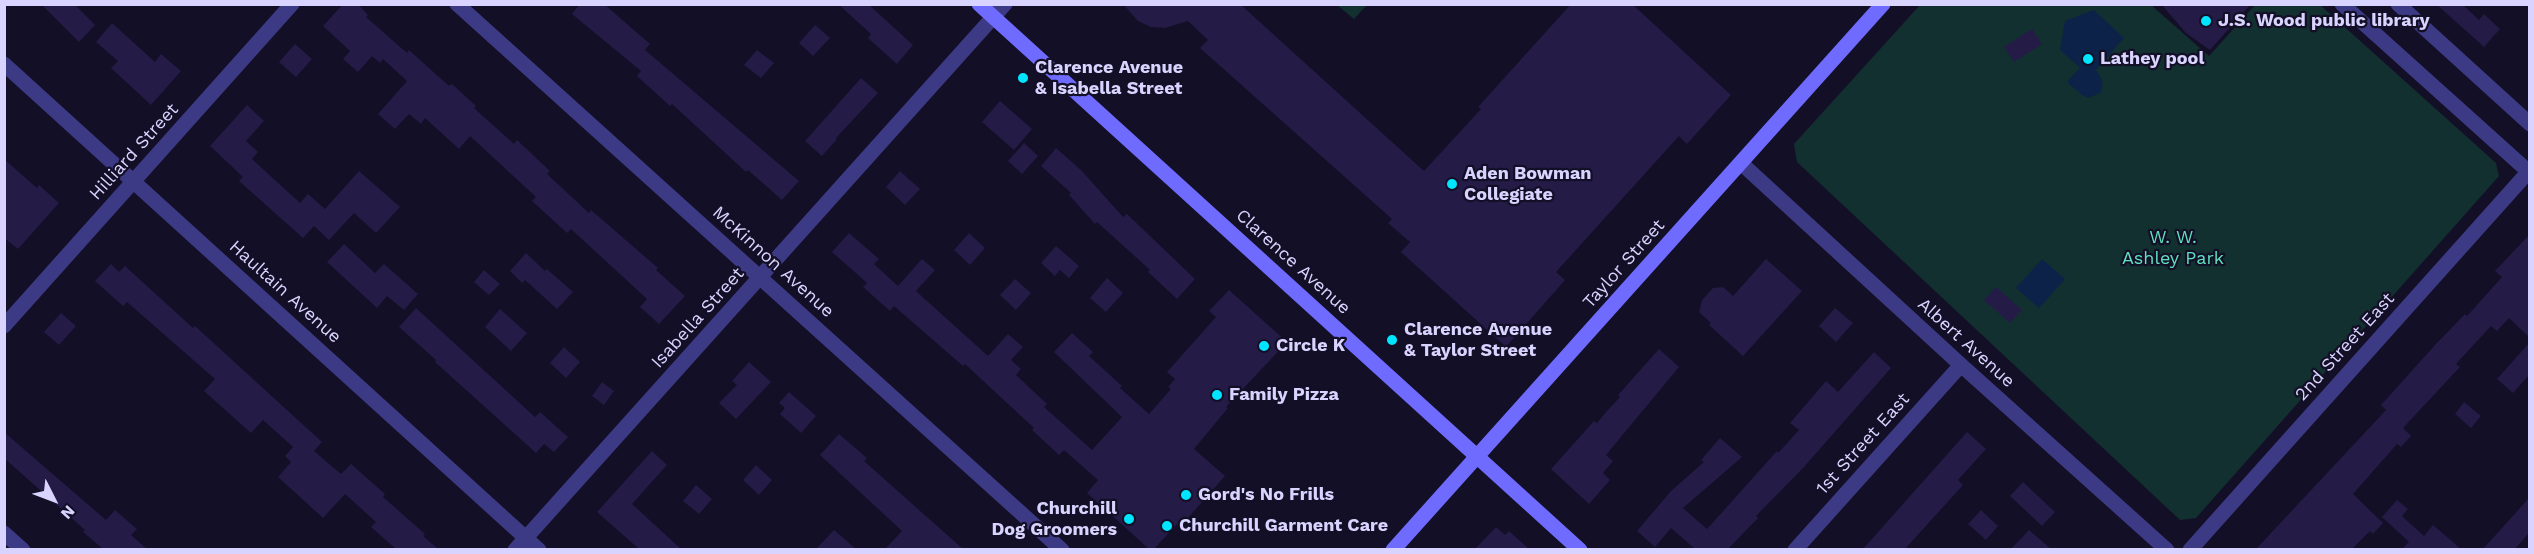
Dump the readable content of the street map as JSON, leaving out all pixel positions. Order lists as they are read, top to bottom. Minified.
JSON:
{"streets":{"main road":["Clarence Avenue","Taylor Street"],"street":["Hilliard Street","McKinnon Avenue","Haultain Avenue","Isabella Street","Albert Avenue","2nd Street East","1st Street East"]},"crossings":[["Hilliard Street","Haultain Avenue"],["McKinnon Avenue","Isabella Street"],["Clarence Avenue","Taylor Street"],["Clarence Avenue","Isabella Street"],["Taylor Street","Albert Avenue"],["Haultain Avenue","Isabella Street"],["Albert Avenue","1st Street East"]],"parks":["W. W. Ashley Park"],"places":["J.S. Wood public library","Lathey pool","Clarence Avenue & Isabella Street","Aden Bowman Collegiate","Clarence Avenue & Taylor Street","Circle K","Family Pizza","Gord's No Frills","Churchill Dog Groomers","Churchill Garment Care"],"north":"bottom right"}
